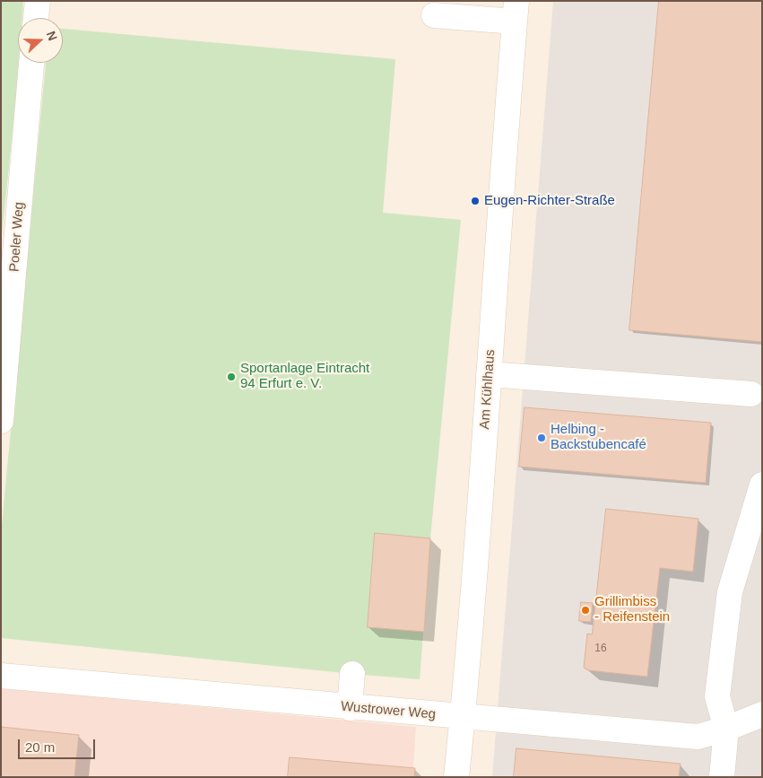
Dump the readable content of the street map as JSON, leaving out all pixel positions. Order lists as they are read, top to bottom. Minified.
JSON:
{"streets":{"street":["Poeler Weg","Am Kühlhaus","Wustrower Weg"]},"crossings":[["Am Kühlhaus","Wustrower Weg"]],"places":["Eugen-Richter-Straße","Sportanlage Eintracht 94 Erfurt e. V.","Helbing - Backstubencafé","Grillimbiss - Reifenstein"],"house_numbers":["16"],"scale_bar":"20 m","north":"right"}
